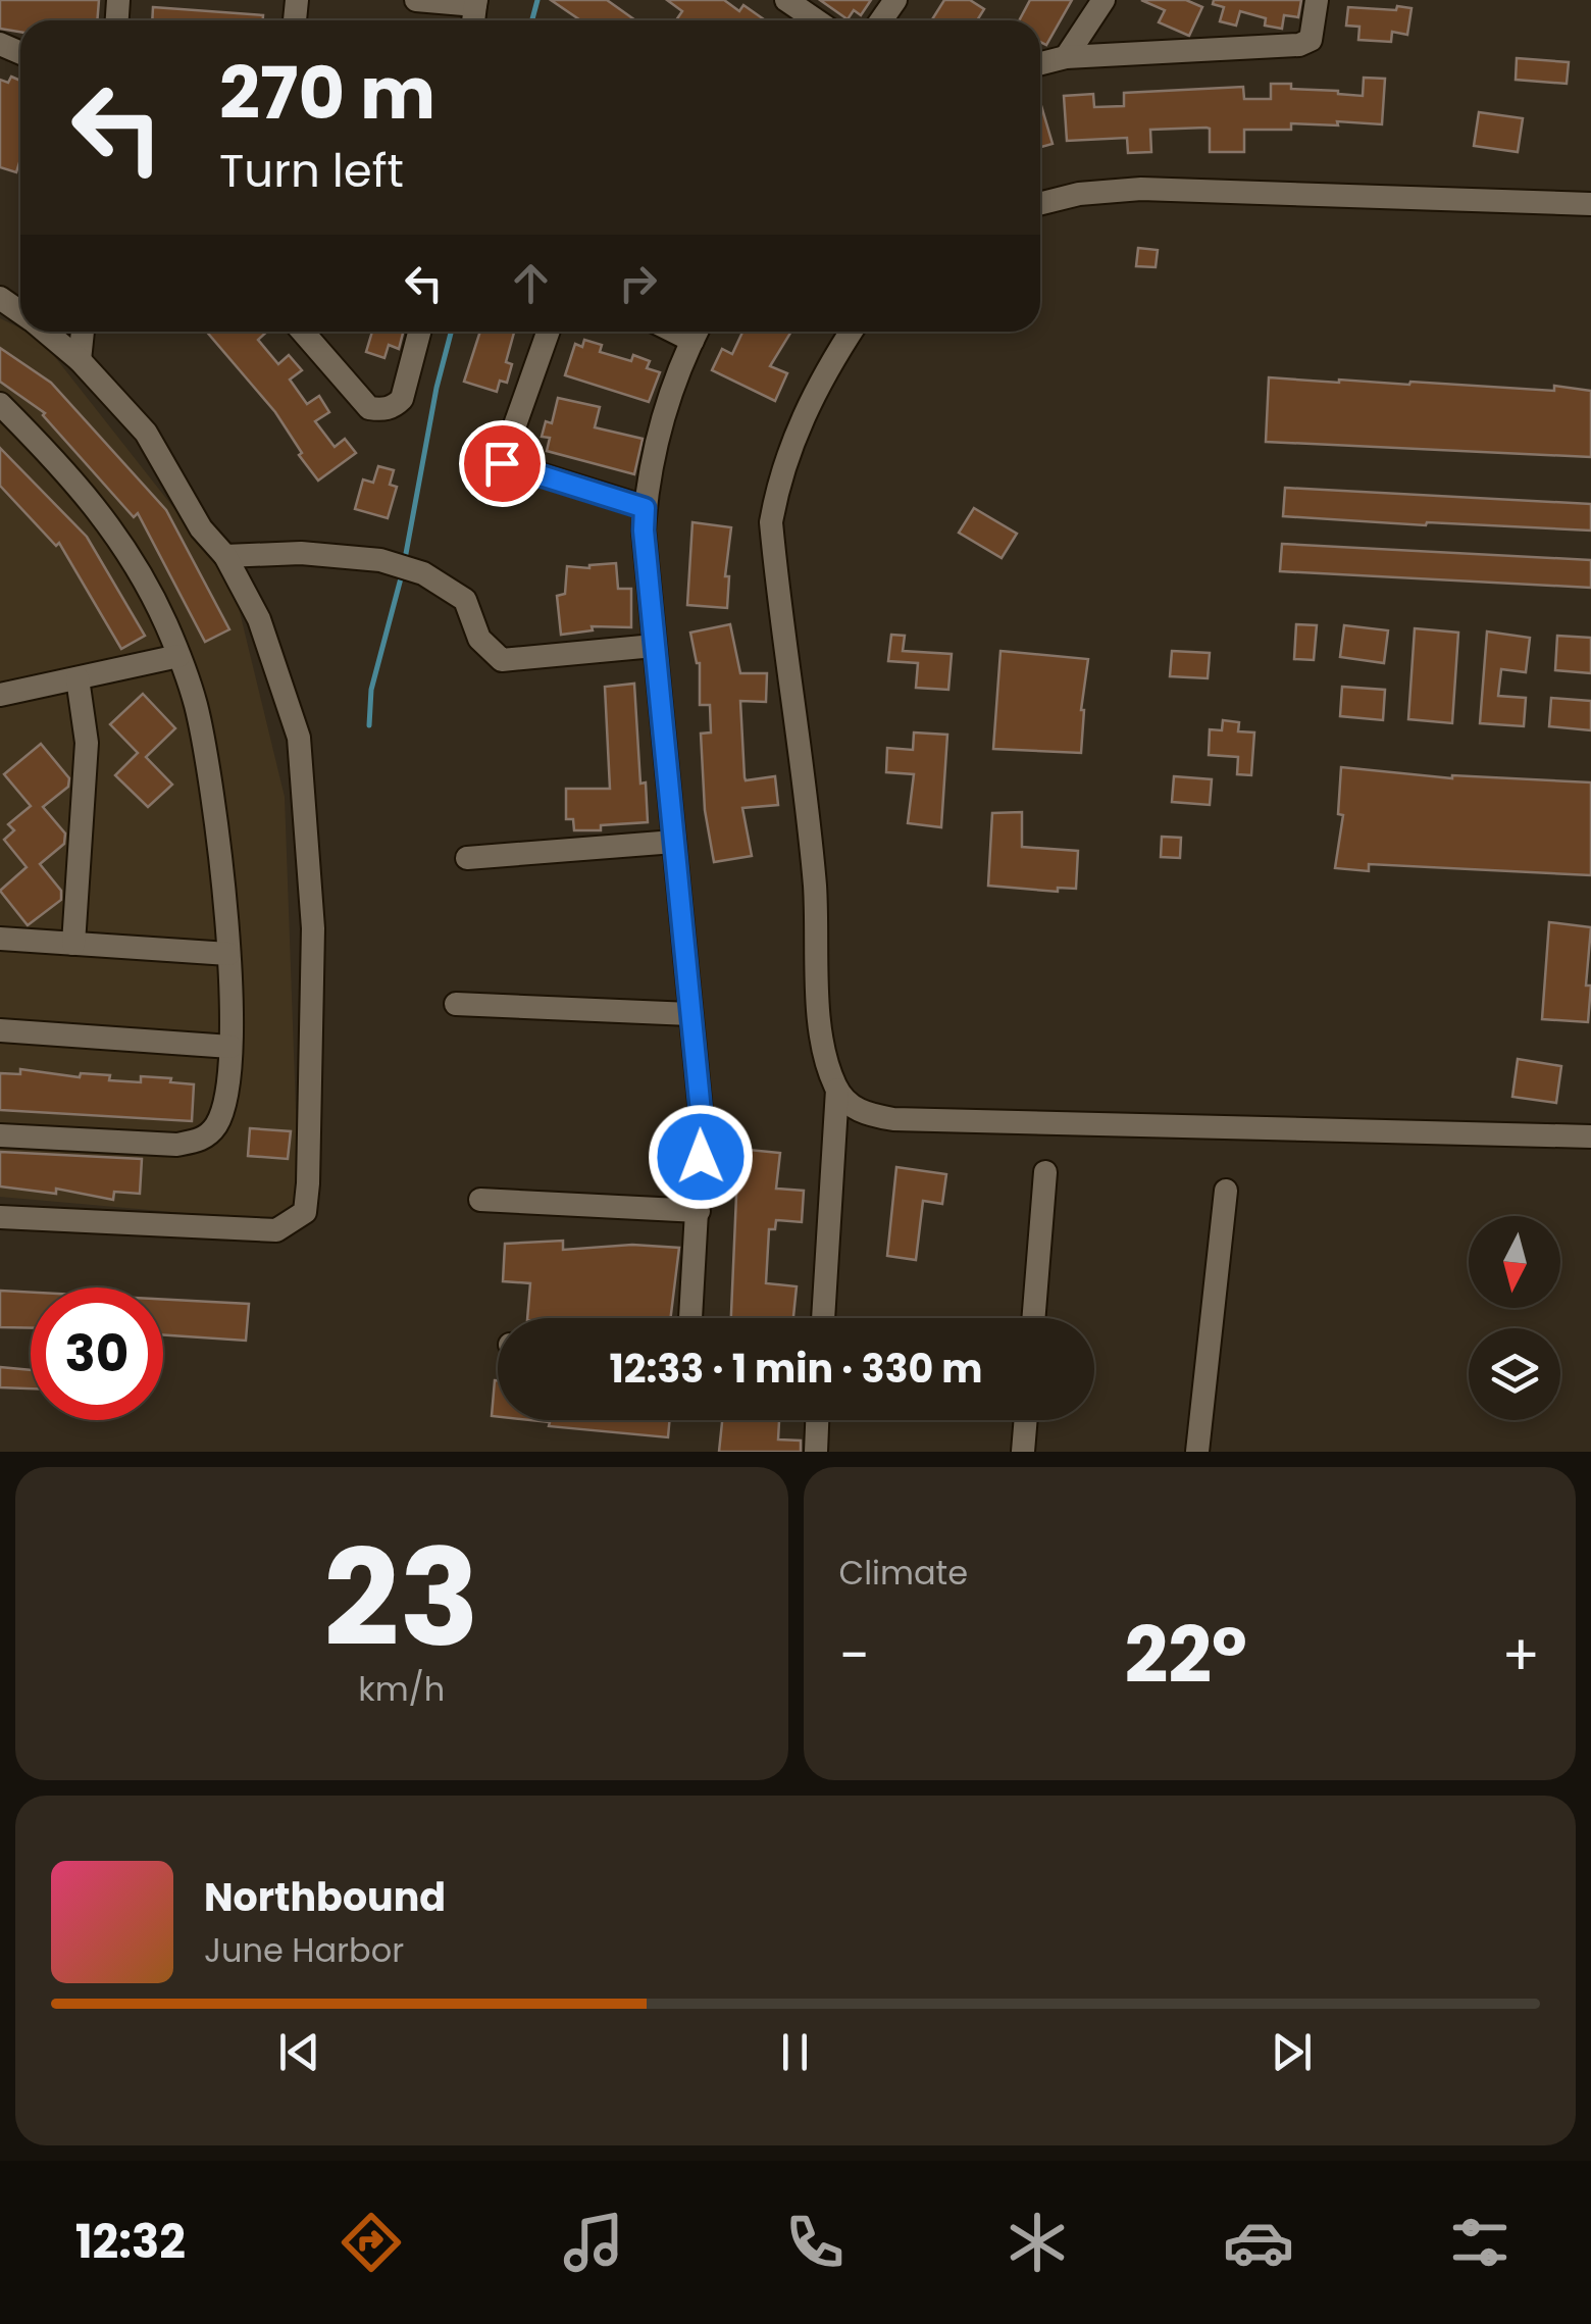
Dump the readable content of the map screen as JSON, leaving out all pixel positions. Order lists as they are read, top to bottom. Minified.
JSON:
{"north":"bottom","page":{"turn":["270 m","Turn left"],"limit":"30","trip":"12:33 · 1 min · 330 m","tile":[["23","km/h"],"Climate"],"heat":["−","22°","+"],"song":["Northbound","June Harbor"],"tabs":"12:32"}}
